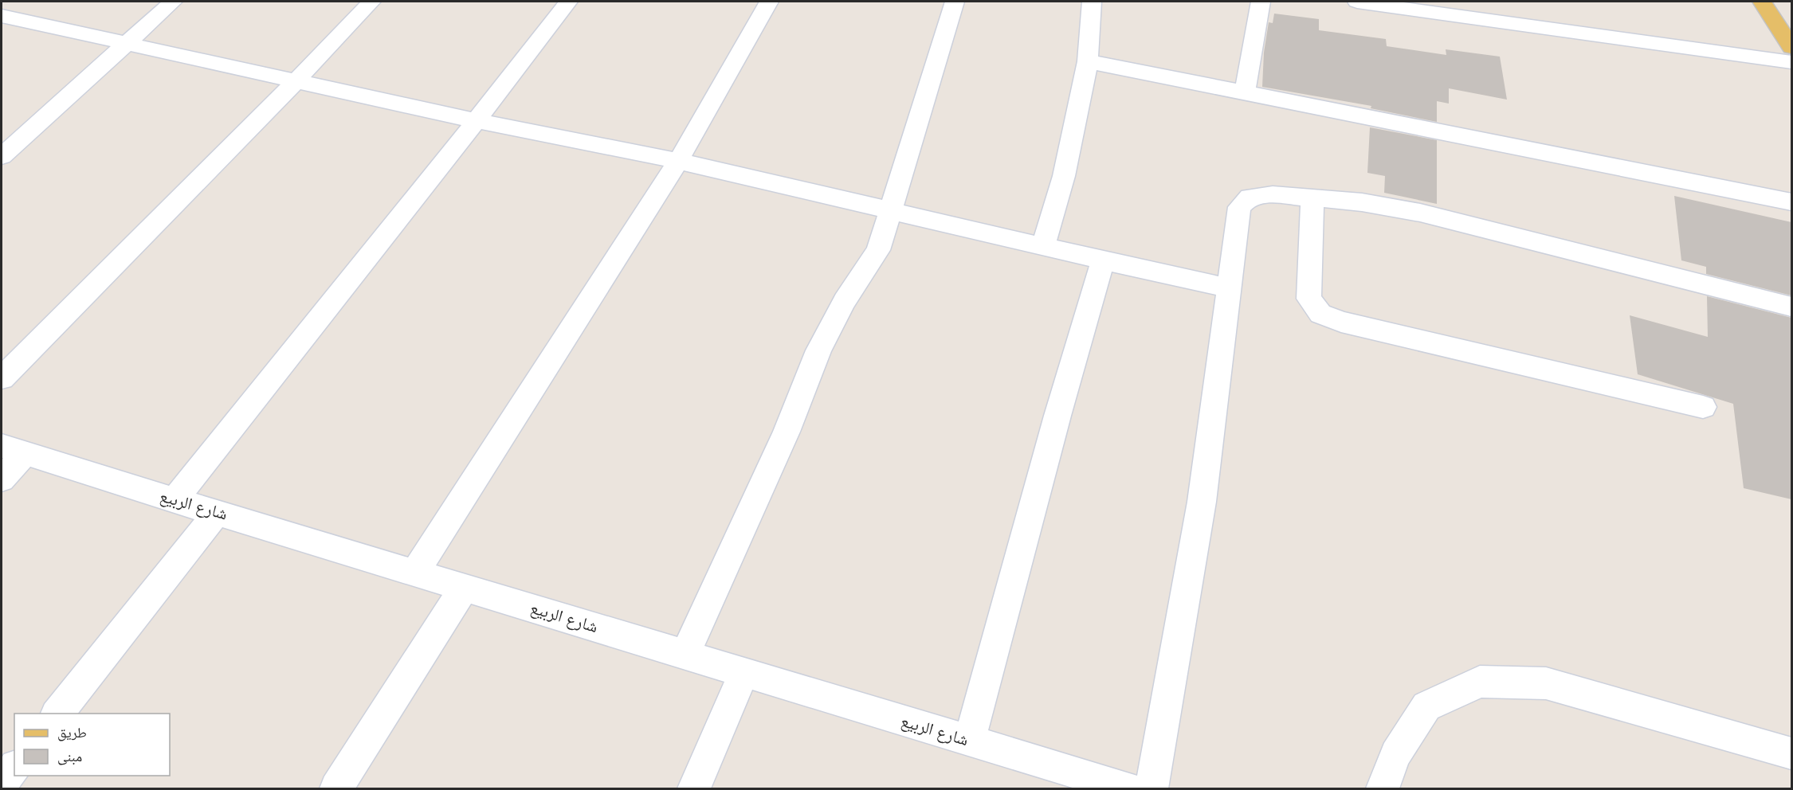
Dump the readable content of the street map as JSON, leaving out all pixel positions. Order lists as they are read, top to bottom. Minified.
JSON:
{"streets":{"street":["شارع الربيع"]},"legend":["طريق","مبنى"]}
